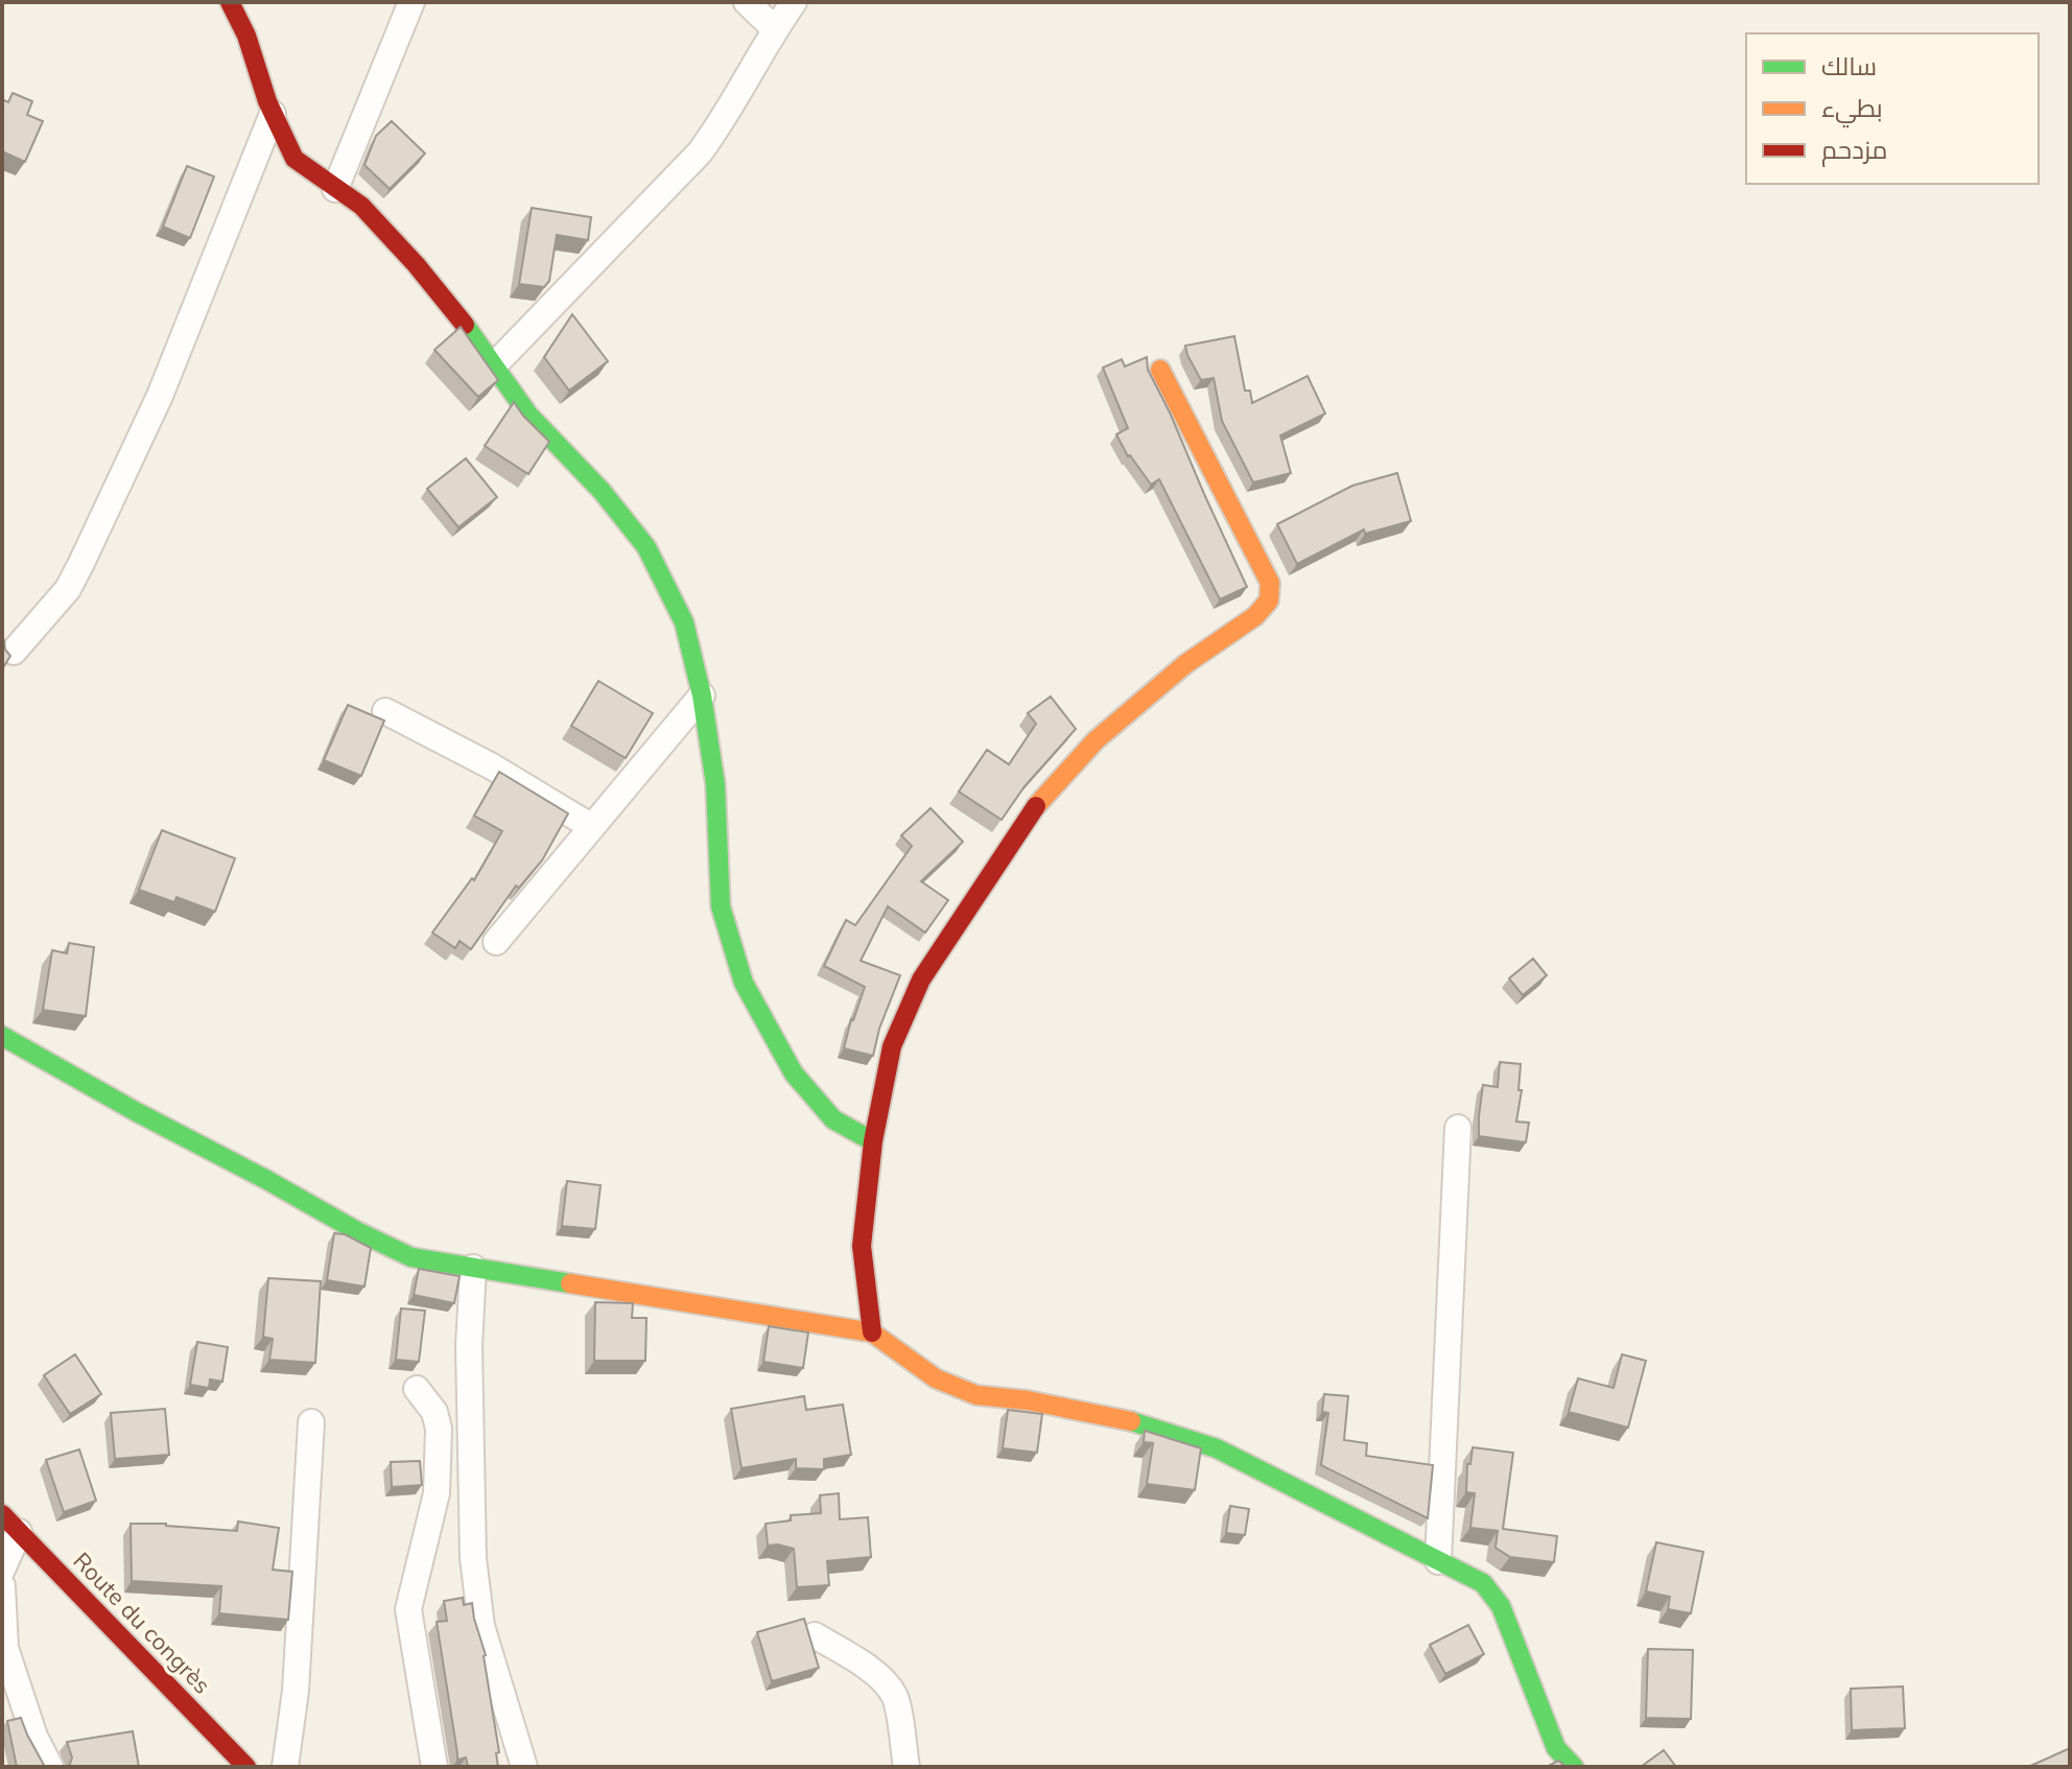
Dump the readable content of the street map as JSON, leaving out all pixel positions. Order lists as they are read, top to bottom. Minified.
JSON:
{"streets":{"street":["Route du congrès"]},"legend":["سالك","بطيء","مزدحم"]}
